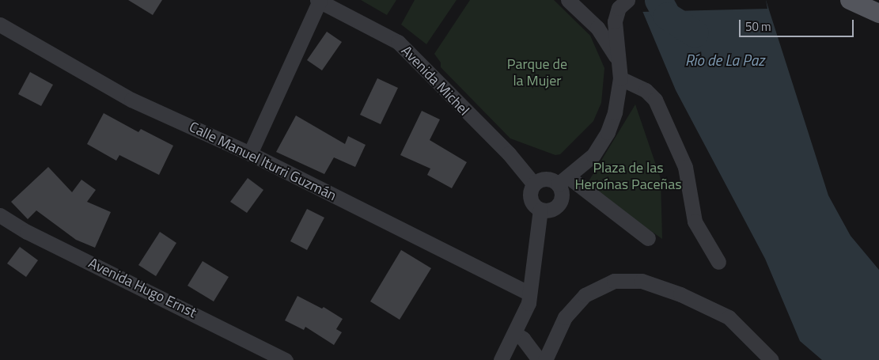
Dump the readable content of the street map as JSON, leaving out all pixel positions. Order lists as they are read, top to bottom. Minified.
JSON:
{"streets":{"street":["Avenida Michel","Calle Manuel Iturri Guzmán","Avenida Hugo Ernst"]},"water":["Río de La Paz"],"parks":["Parque de la Mujer","Plaza de las Heroínas Paceñas"],"scale_bar":"50 m"}
